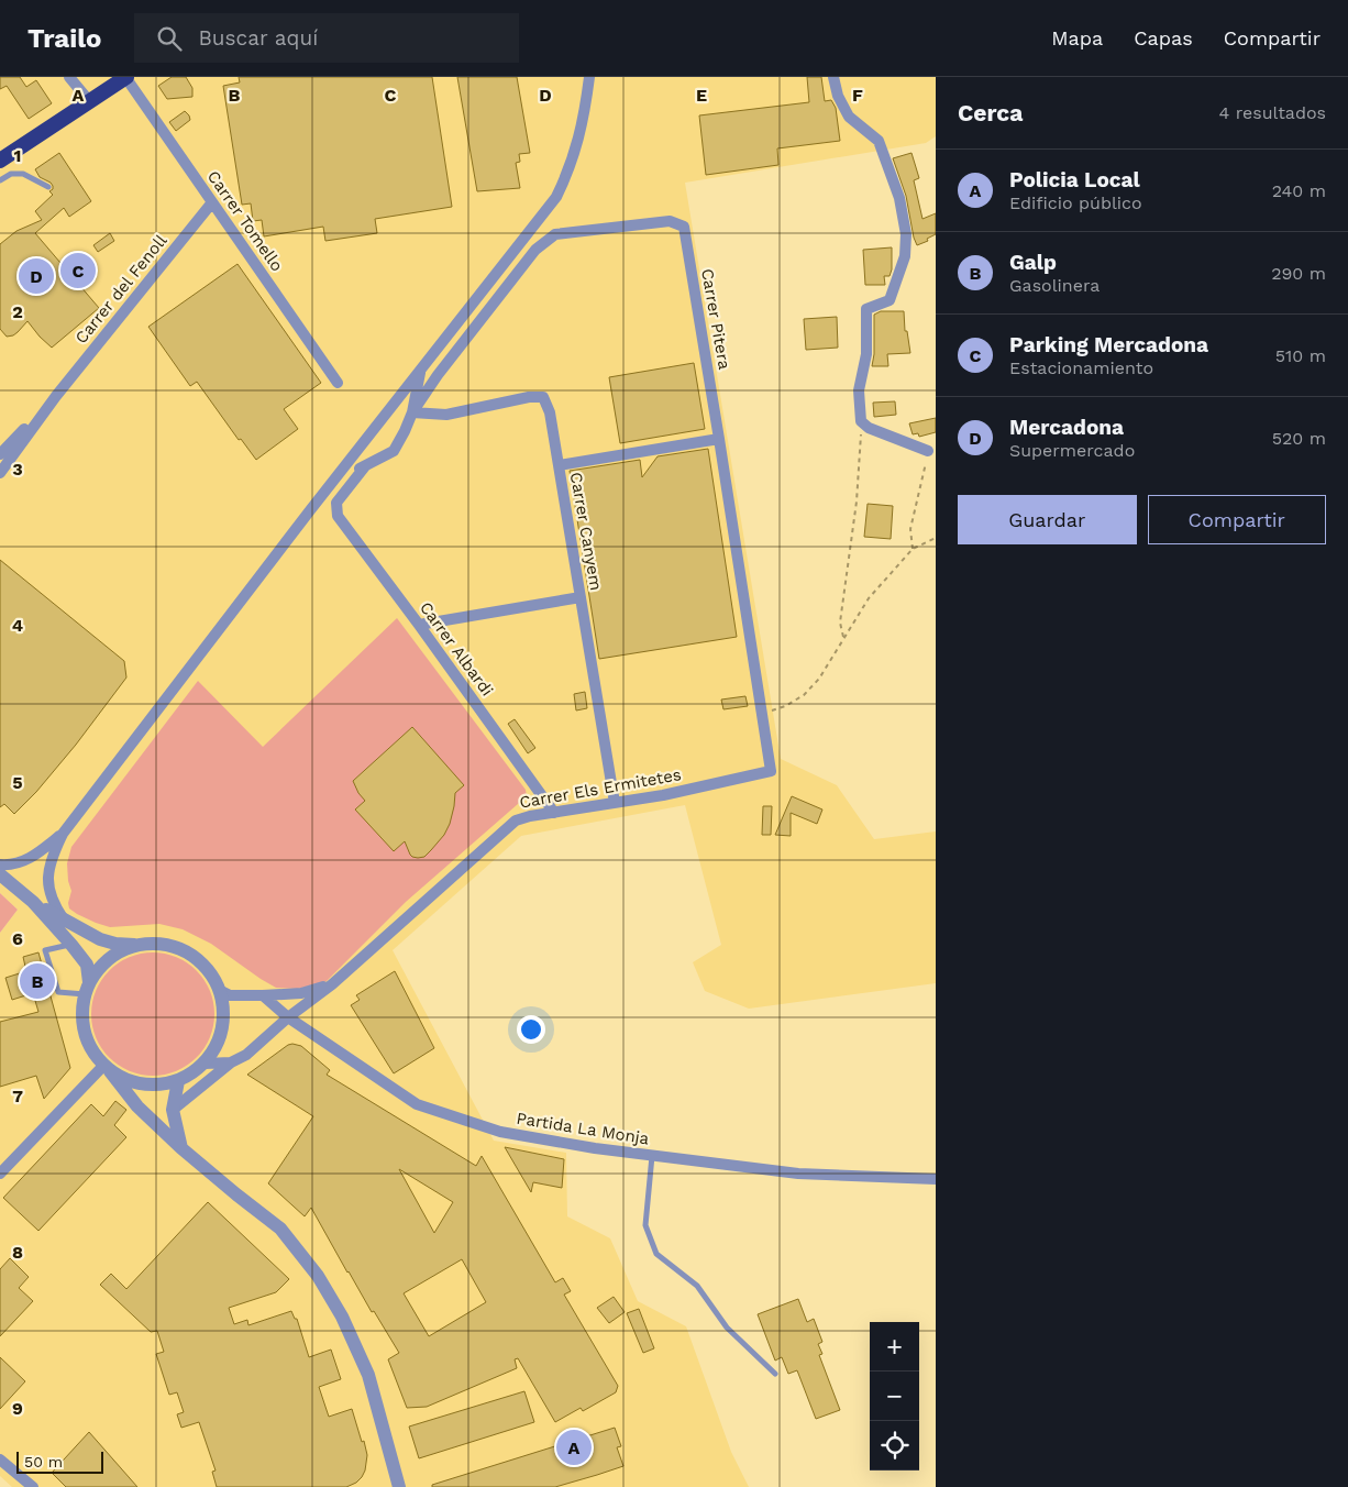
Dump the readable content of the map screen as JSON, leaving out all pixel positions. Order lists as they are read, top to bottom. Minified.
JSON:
{"streets":{"street":["Carrer Tomello","Carrer del Fenoll","Carrer Pitera","Carrer Canyem","Carrer Albardi","Carrer Els Ermitetes","Partida La Monja"]},"crossings":[["Carrer Tomello","Carrer del Fenoll"],["Carrer Pitera","Carrer Canyem"],["Carrer Pitera","Carrer Els Ermitetes"],["Carrer Canyem","Carrer Els Ermitetes"],["Carrer Albardi","Carrer Els Ermitetes"],["Carrer Els Ermitetes","Partida La Monja"]],"scale_bar":"50 m","page":{"header":"Trailo","search":"Buscar aquí","nav":["Mapa","Capas","Compartir"],"heading":["Cerca","4 resultados"],"list":[{"mark":"A","name":"Policia Local","note":"Edificio público","value":"240 m"},{"mark":"B","name":"Galp","note":"Gasolinera","value":"290 m"},{"mark":"C","name":"Parking Mercadona","note":"Estacionamiento","value":"510 m"},{"mark":"D","name":"Mercadona","note":"Supermercado","value":"520 m"}],"pins":["C","D","B","A"],"buttons":["Guardar","Compartir"],"map_buttons":["+","−"],"scale":"50 m"},"grid":{"columns":["A","B","C","D","E","F"],"rows":["1","2","3","4","5","6","7","8","9"]}}
